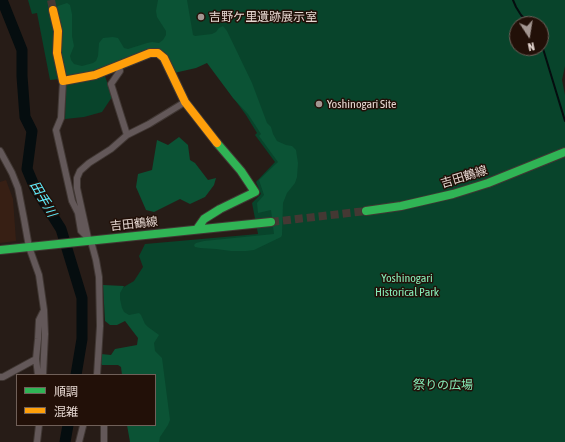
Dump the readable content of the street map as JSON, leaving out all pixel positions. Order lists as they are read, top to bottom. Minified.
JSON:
{"streets":{"main road":["吉田鶴線"]},"water":["田手川"],"parks":["Yoshinogari Historical Park","祭りの広場"],"places":["吉野ケ里遺跡展示室","Yoshinogari Site"],"legend":["順調","混雑"],"north":"bottom"}
